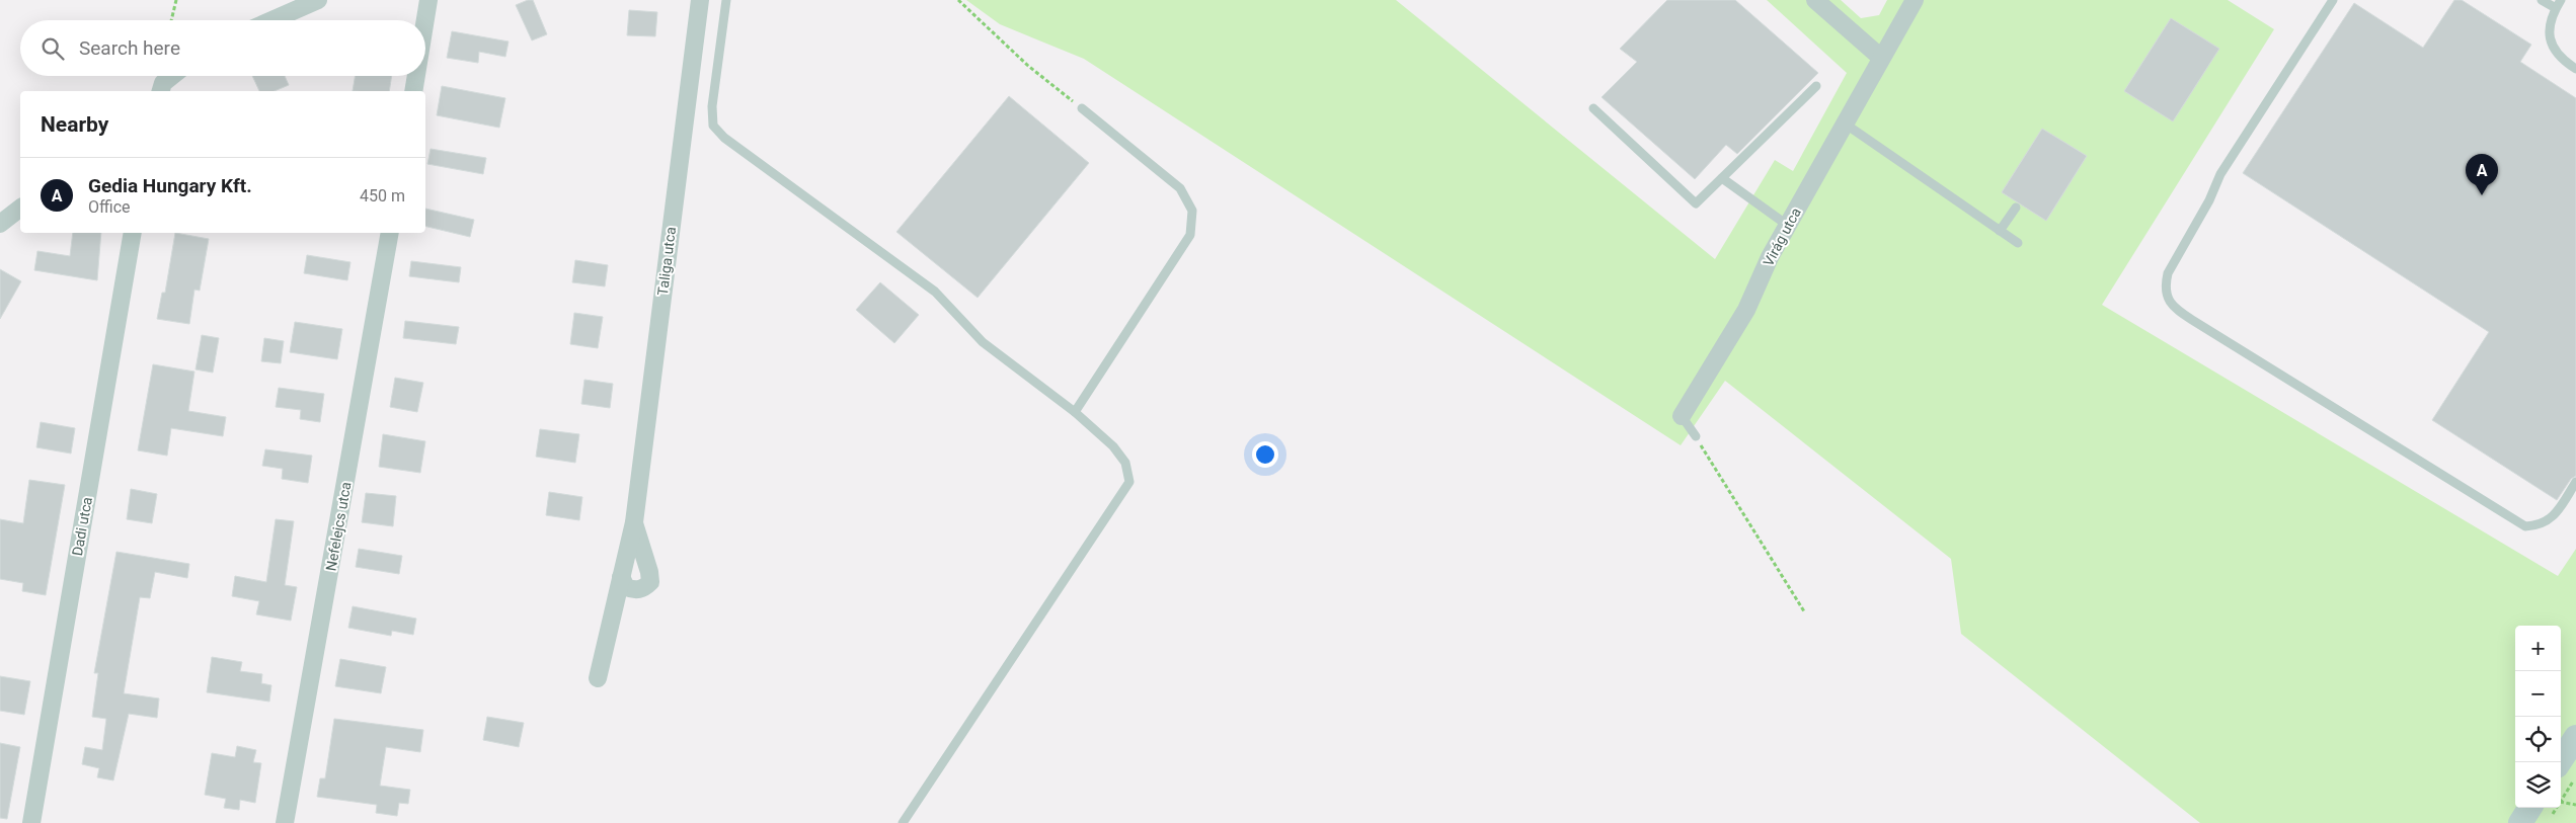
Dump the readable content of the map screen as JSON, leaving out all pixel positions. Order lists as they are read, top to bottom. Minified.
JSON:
{"streets":{"street":["Virág utca","Taliga utca","Dadi utca","Nefelejcs utca"]},"page":{"search":"Search here","heading":"Nearby","pins":"A","list":[{"mark":"A","name":"Gedia Hungary Kft.","note":"Office","value":"450 m"}],"map_buttons":["+","−"]}}
